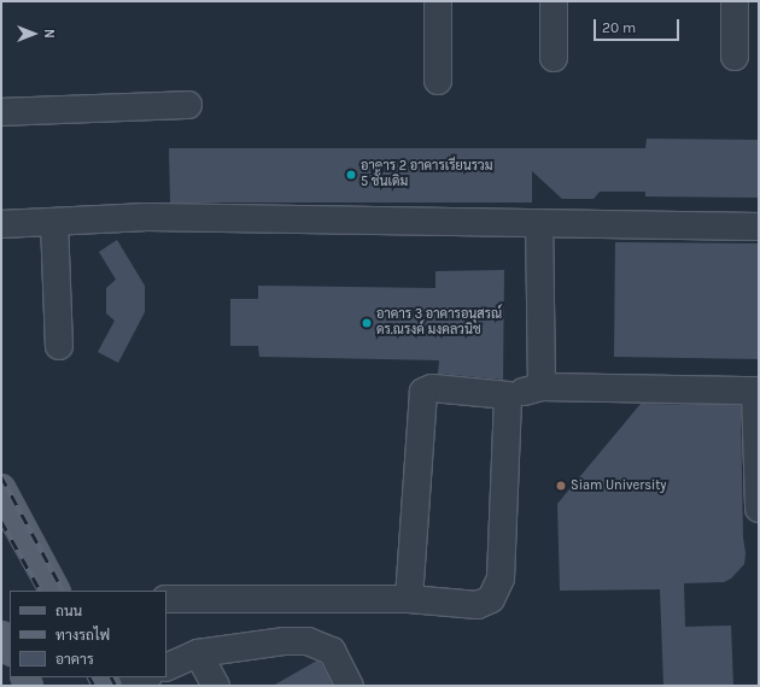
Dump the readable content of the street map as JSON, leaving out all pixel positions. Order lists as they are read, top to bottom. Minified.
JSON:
{"places":["อาคาร 2 อาคารเรียนรวม 5 ชั้นเดิม","อาคาร 3 อาคารอนุสรณ์ ดร.ณรงค์ มงคลวนิช","Siam University"],"legend":["ถนน","ทางรถไฟ","อาคาร"],"scale_bar":"20 m","north":"right"}
